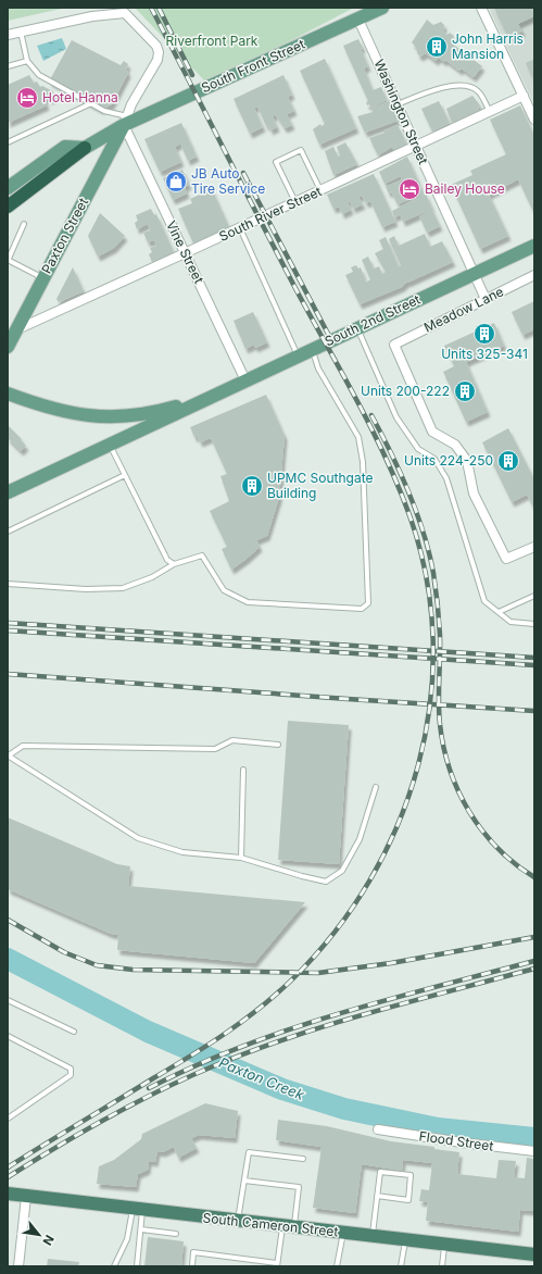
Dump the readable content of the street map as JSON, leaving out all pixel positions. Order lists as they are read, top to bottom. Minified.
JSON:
{"streets":{"highway":["South Cameron Street"],"main road":["South Front Street","Paxton Street","South 2nd Street"],"street":["Washington Street","South River Street","Vine Street","Meadow Lane","Flood Street"]},"crossings":[["South Front Street","Washington Street"],["South Front Street","Paxton Street"],["South Front Street","Vine Street"],["Washington Street","South River Street"],["Washington Street","Meadow Lane"],["Washington Street","South 2nd Street"],["South River Street","Paxton Street"],["South River Street","Vine Street"],["Paxton Street","Vine Street"],["Vine Street","South 2nd Street"]],"water":["Paxton Creek"],"parks":["Riverfront Park"],"places":{"building":["John Harris Mansion","Units 325-341","Units 200-222","Units 224-250","UPMC Southgate Building"],"hotel":["Hotel Hanna","Bailey House"],"shop":["JB Auto Tire Service"]},"north":"bottom right"}
